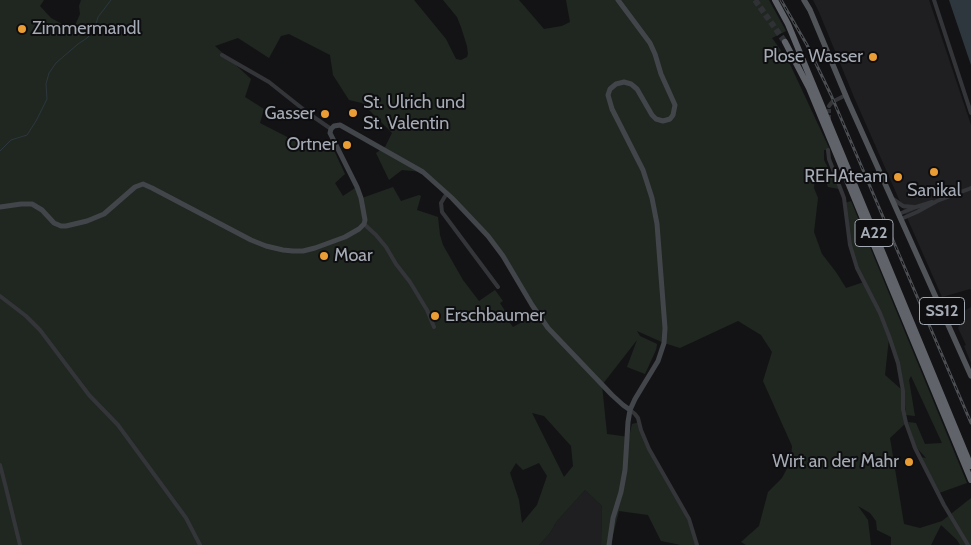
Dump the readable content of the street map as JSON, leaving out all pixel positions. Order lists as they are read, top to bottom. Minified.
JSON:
{"streets":{"highway":["A22"],"main road":["SS12"]},"places":["Zimmermandl","Plose Wasser","St. Ulrich und St. Valentin","Gasser","Ortner","Sanikal","REHAteam","Moar","Erschbaumer","Wirt an der Mahr"]}
